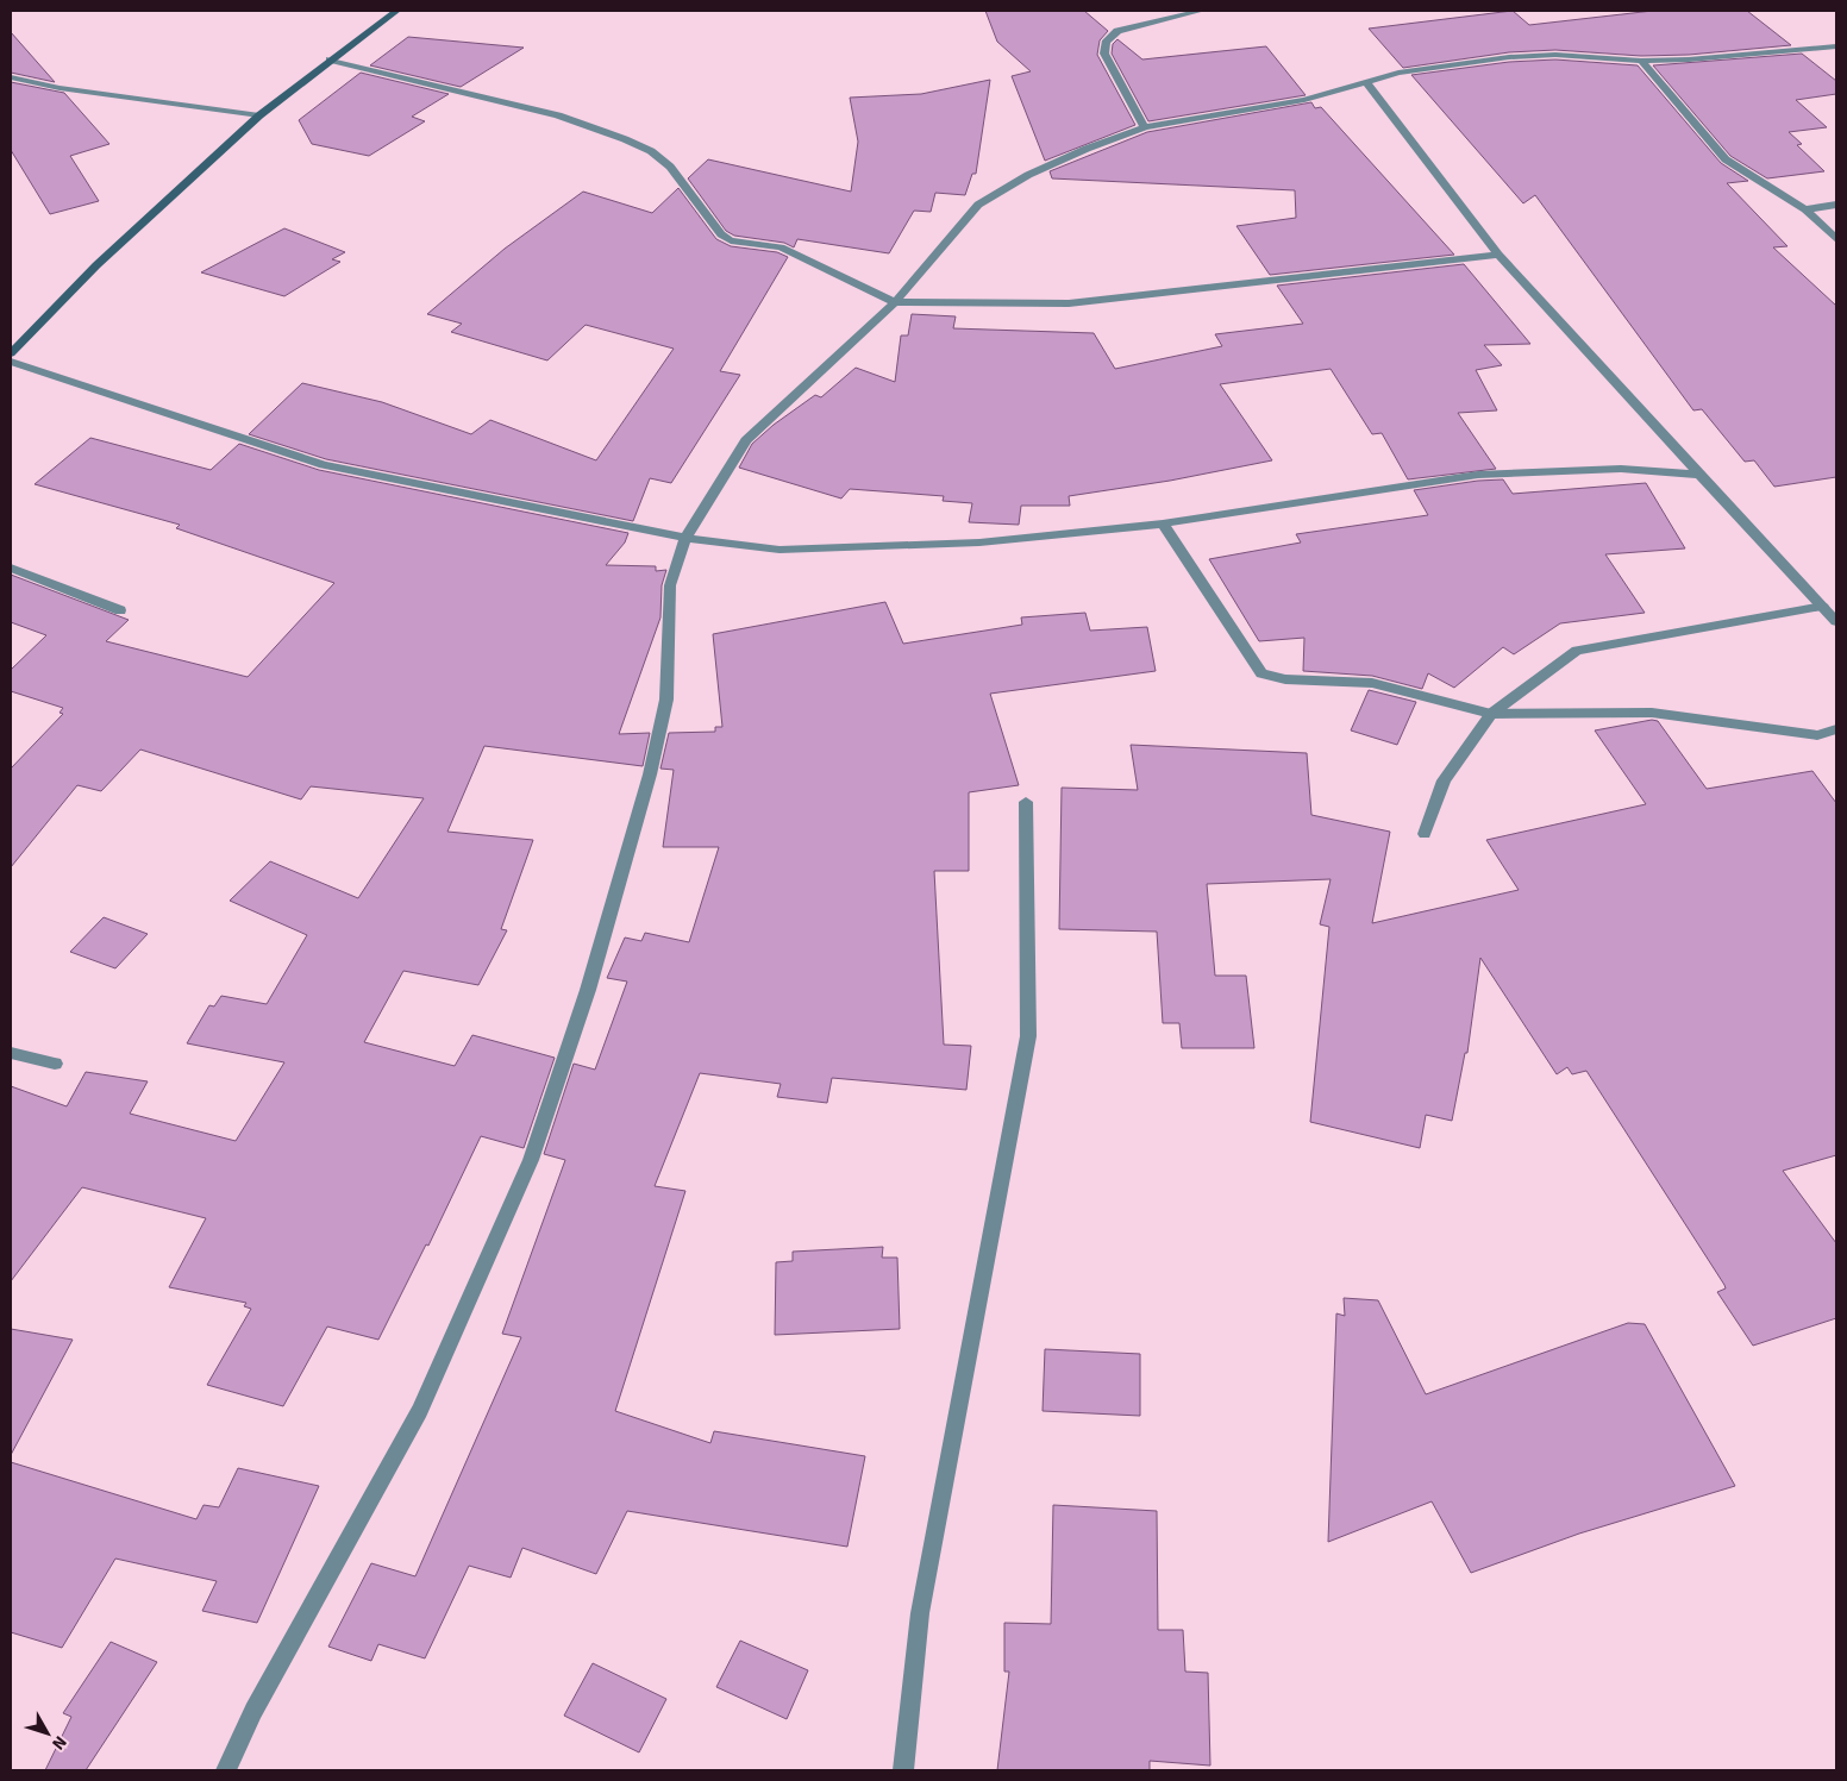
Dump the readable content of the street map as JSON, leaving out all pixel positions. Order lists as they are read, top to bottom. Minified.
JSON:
{"north":"bottom right"}
